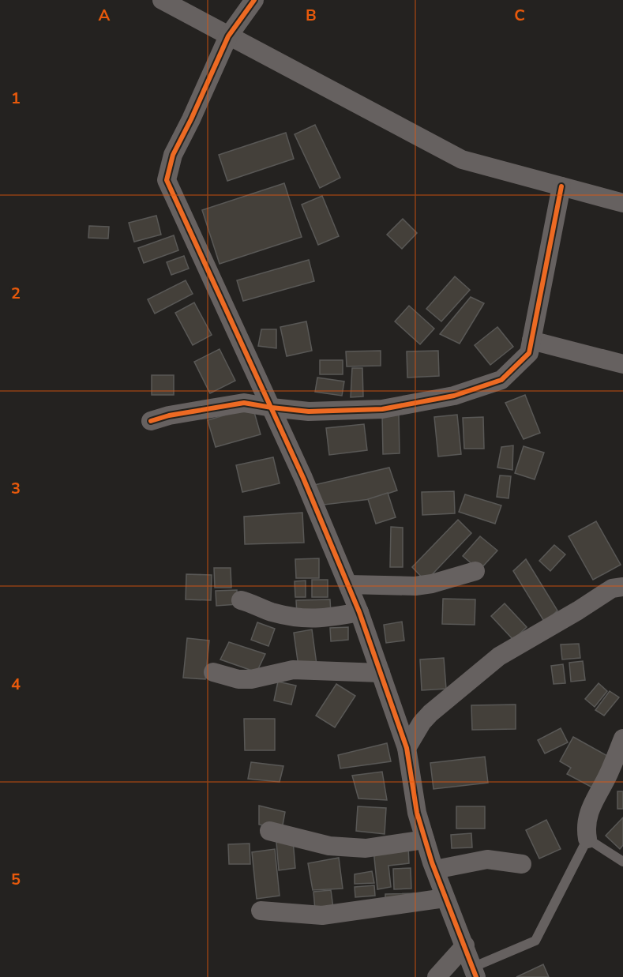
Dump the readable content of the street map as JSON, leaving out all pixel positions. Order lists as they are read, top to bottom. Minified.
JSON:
{"grid":{"columns":["A","B","C"],"rows":["1","2","3","4","5"]}}
